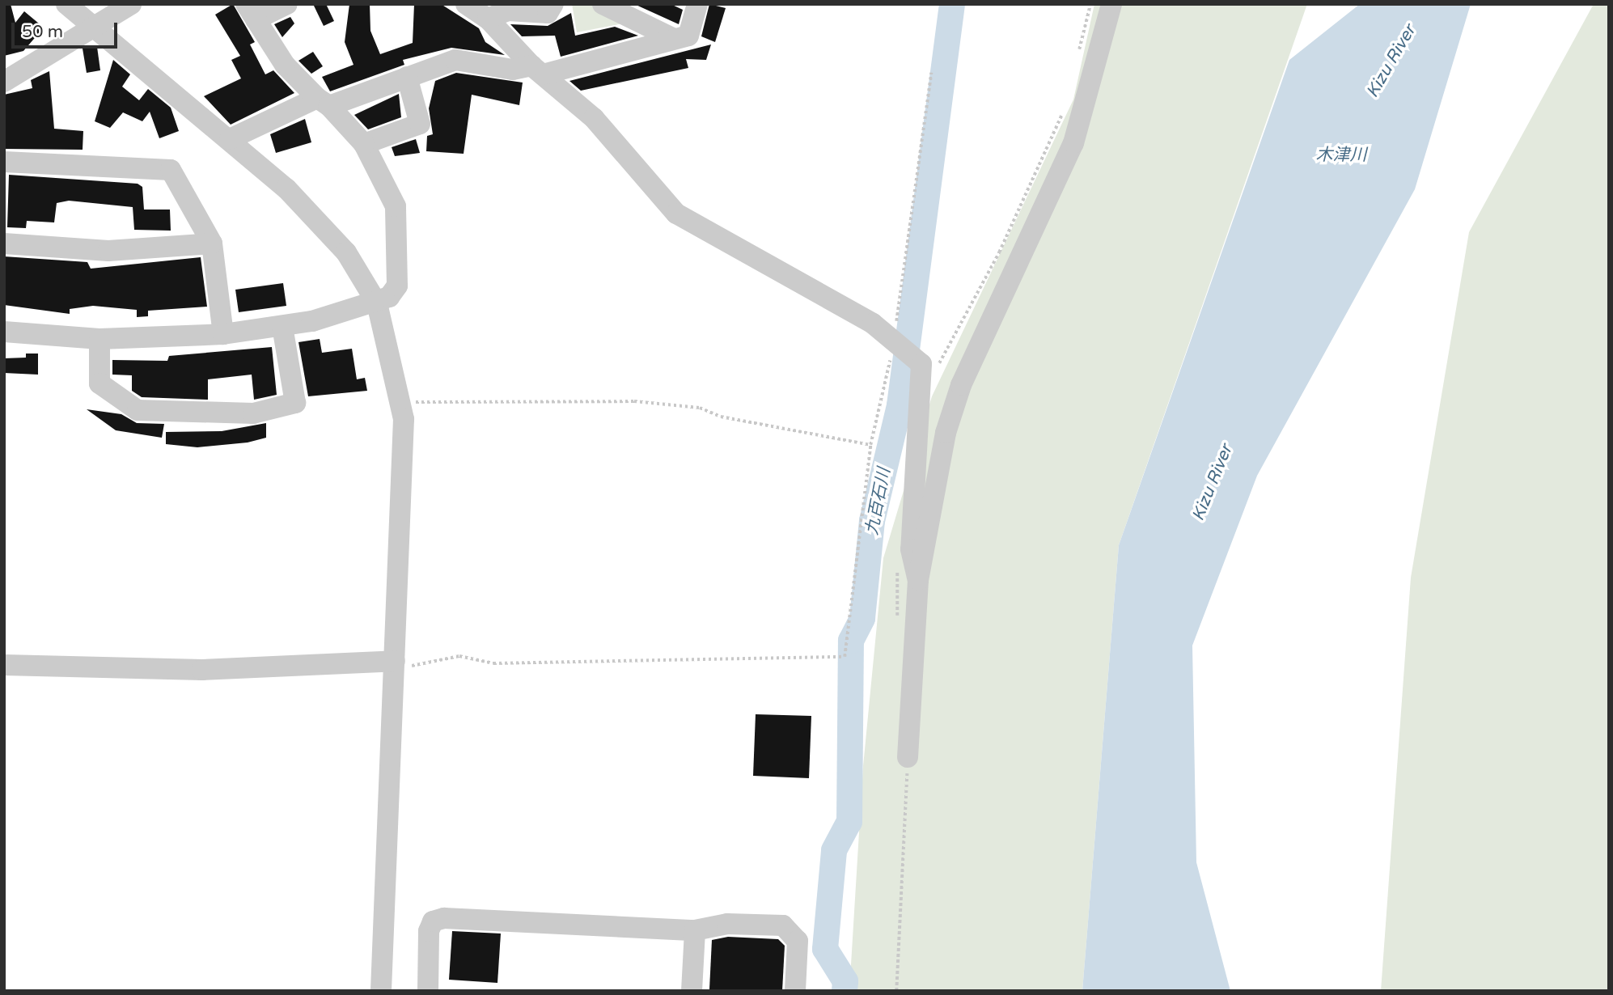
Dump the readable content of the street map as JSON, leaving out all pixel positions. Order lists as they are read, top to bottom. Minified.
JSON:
{"water":["Kizu River","木津川","九百石川"],"scale_bar":"50 m"}
